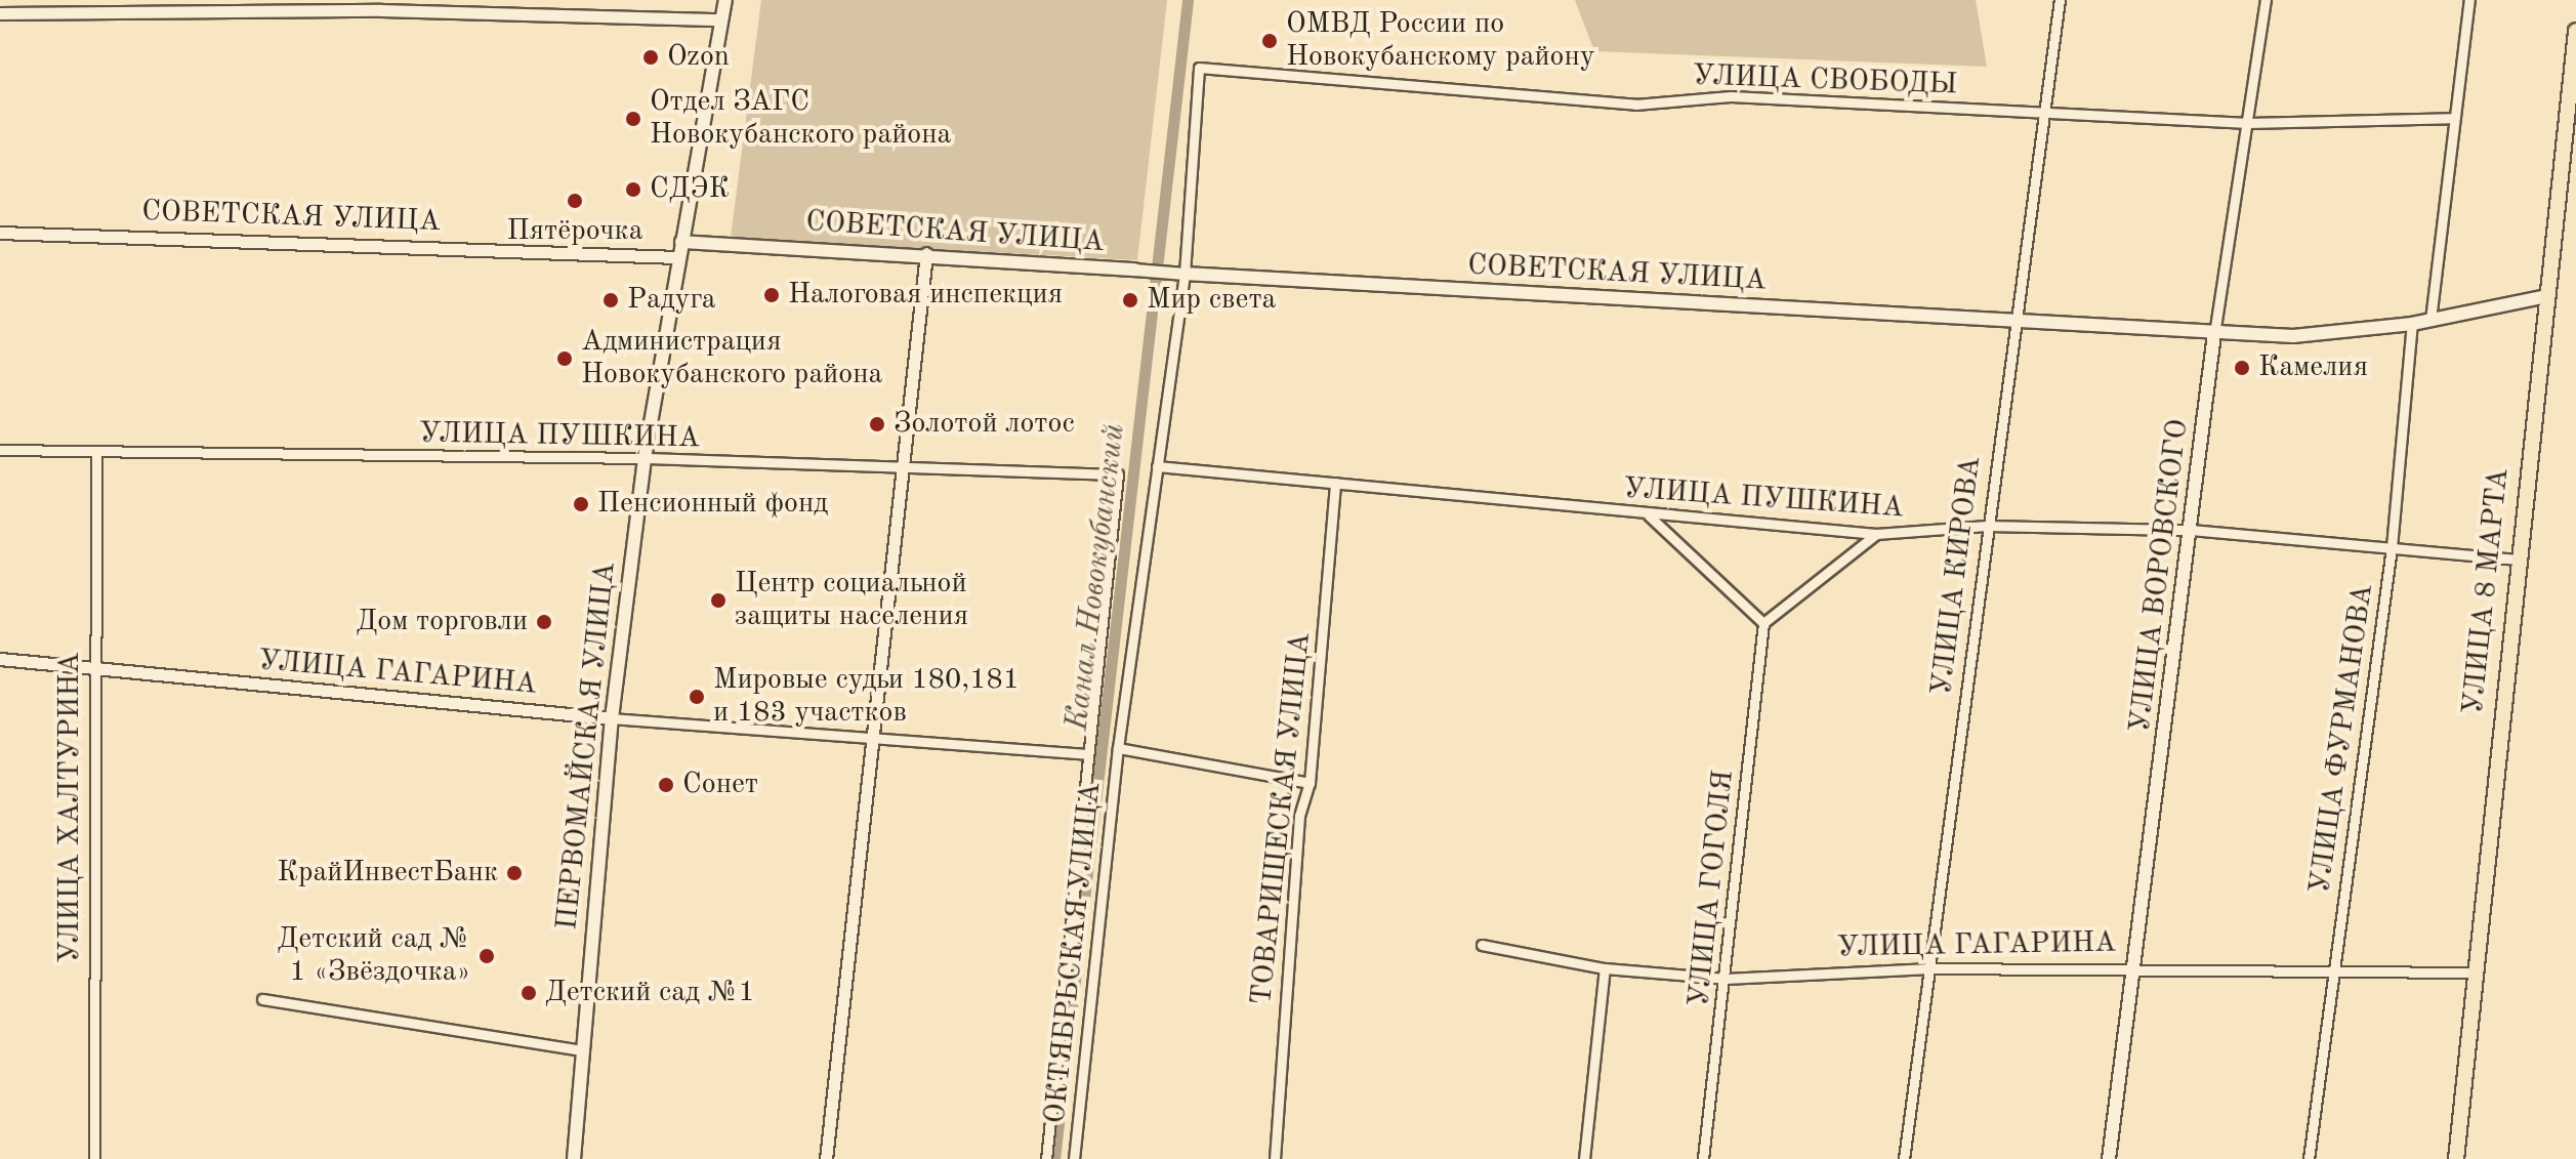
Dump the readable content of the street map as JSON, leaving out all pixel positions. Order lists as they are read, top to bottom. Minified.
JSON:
{"streets":{"main road":["СОВЕТСКАЯ УЛИЦА","УЛИЦА ВОРОВСКОГО","УЛИЦА 8 МАРТА","ПЕРВОМАЙСКАЯ УЛИЦА"],"street":["УЛИЦА СВОБОДЫ","УЛИЦА ПУШКИНА","УЛИЦА КИРОВА","УЛИЦА ГАГАРИНА","УЛИЦА ФУРМАНОВА","УЛИЦА ХАЛТУРИНА","ТОВАРИЩЕСКАЯ УЛИЦА","УЛИЦА ГОГОЛЯ","ОКТЯБРЬСКАЯ УЛИЦА"]},"crossings":[["УЛИЦА СВОБОДЫ","УЛИЦА КИРОВА"],["УЛИЦА СВОБОДЫ","УЛИЦА ВОРОВСКОГО"],["УЛИЦА СВОБОДЫ","ОКТЯБРЬСКАЯ УЛИЦА"],["СОВЕТСКАЯ УЛИЦА","УЛИЦА КИРОВА"],["СОВЕТСКАЯ УЛИЦА","УЛИЦА ВОРОВСКОГО"],["СОВЕТСКАЯ УЛИЦА","УЛИЦА 8 МАРТА"],["СОВЕТСКАЯ УЛИЦА","УЛИЦА ФУРМАНОВА"],["СОВЕТСКАЯ УЛИЦА","ПЕРВОМАЙСКАЯ УЛИЦА"],["СОВЕТСКАЯ УЛИЦА","ОКТЯБРЬСКАЯ УЛИЦА"],["УЛИЦА ПУШКИНА","УЛИЦА КИРОВА"],["УЛИЦА ПУШКИНА","УЛИЦА ВОРОВСКОГО"],["УЛИЦА ПУШКИНА","УЛИЦА 8 МАРТА"],["УЛИЦА ПУШКИНА","УЛИЦА ФУРМАНОВА"],["УЛИЦА ПУШКИНА","ПЕРВОМАЙСКАЯ УЛИЦА"],["УЛИЦА ПУШКИНА","УЛИЦА ХАЛТУРИНА"],["УЛИЦА ПУШКИНА","ТОВАРИЩЕСКАЯ УЛИЦА"],["УЛИЦА ПУШКИНА","ОКТЯБРЬСКАЯ УЛИЦА"],["УЛИЦА КИРОВА","УЛИЦА ГАГАРИНА"],["УЛИЦА ВОРОВСКОГО","УЛИЦА ГАГАРИНА"],["УЛИЦА 8 МАРТА","УЛИЦА ГАГАРИНА"],["УЛИЦА ГАГАРИНА","УЛИЦА ФУРМАНОВА"],["УЛИЦА ГАГАРИНА","ПЕРВОМАЙСКАЯ УЛИЦА"],["УЛИЦА ГАГАРИНА","УЛИЦА ХАЛТУРИНА"],["УЛИЦА ГАГАРИНА","УЛИЦА ГОГОЛЯ"],["УЛИЦА ГАГАРИНА","ОКТЯБРЬСКАЯ УЛИЦА"]],"water":["Канал Новокубанский"],"places":["ОМВД России по Новокубанскому району","Ozon","Отдел ЗАГС Новокубанского района","СДЭК","Пятёрочка","Налоговая инспекция","Радуга","Мир света","Администрация Новокубанского района","Камелия","Золотой лотос","Пенсионный фонд","Центр социальной защиты населения","Дом торговли","Мировые судьи 180,181 и 183 участков","Сонет","КрайИнвестБанк","Детский сад № 1 «Звёздочка»","Детский сад №1"]}
